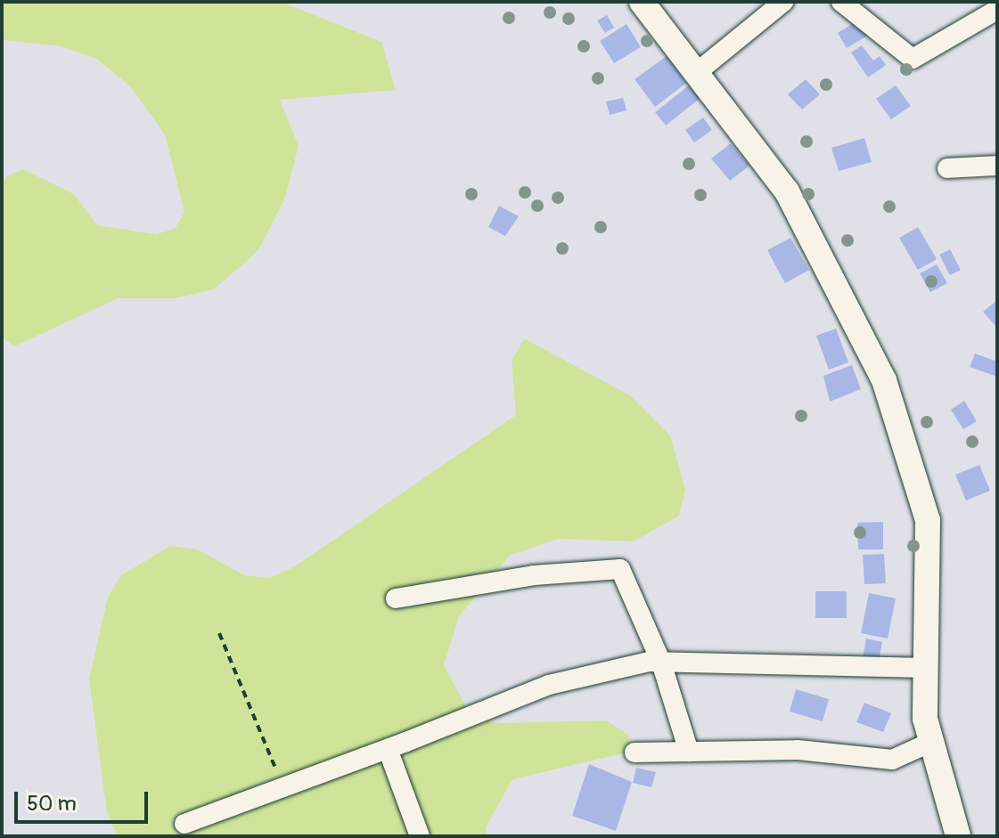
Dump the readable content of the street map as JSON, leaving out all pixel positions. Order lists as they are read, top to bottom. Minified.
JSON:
{"scale_bar":"50 m"}
